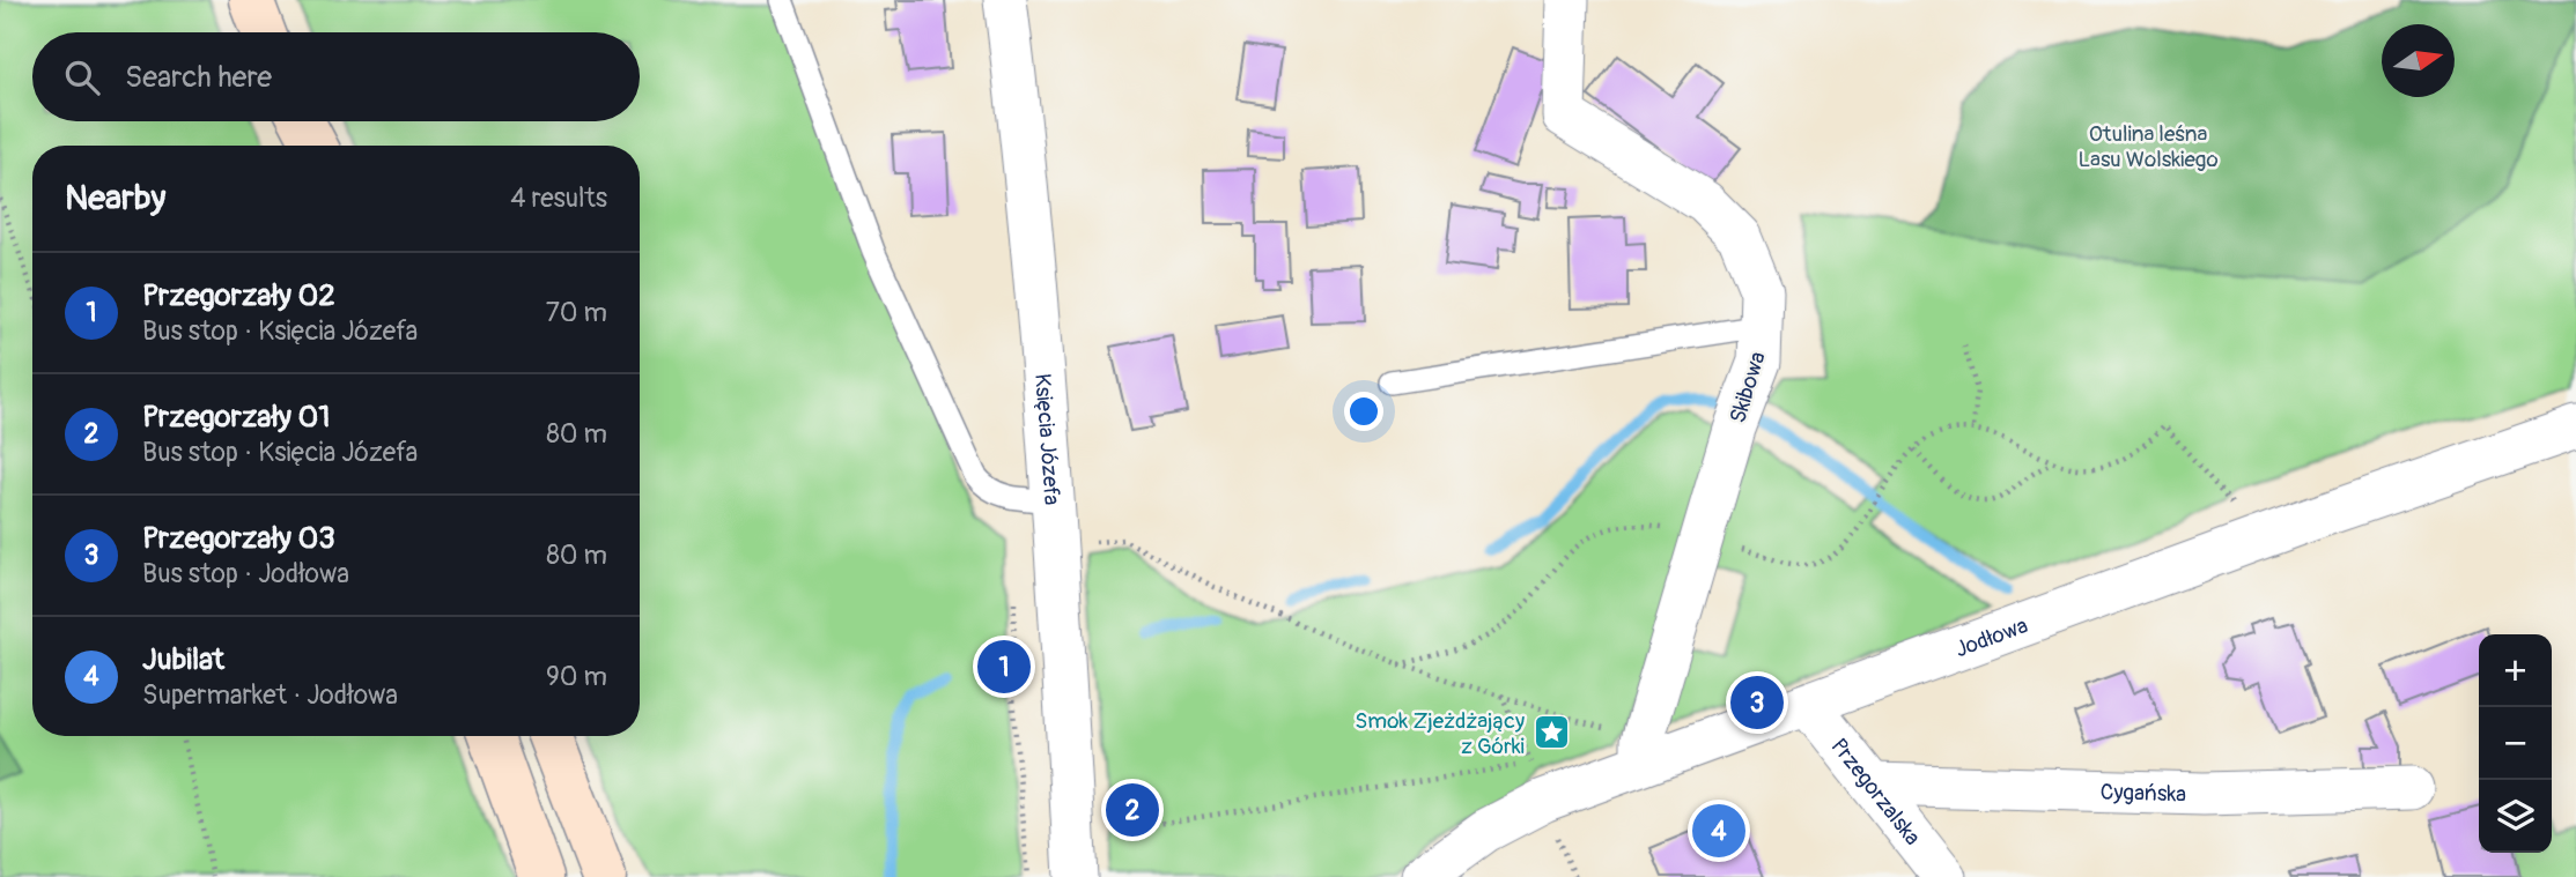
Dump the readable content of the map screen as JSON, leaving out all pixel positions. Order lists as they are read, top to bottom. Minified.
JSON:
{"streets":{"street":["Skibowa","Księcia Józefa","Jodłowa","Przegorzalska","Cygańska"]},"crossings":[["Skibowa","Jodłowa"],["Jodłowa","Przegorzalska"],["Przegorzalska","Cygańska"]],"parks":["Otulina leśna Lasu Wolskiego"],"places":{"place":["Smok Zjeżdżający z Górki"]},"north":"right","page":{"search":"Search here","heading":["Nearby","4 results"],"list":[{"mark":"1","name":"Przegorzały 02","note":"Bus stop · Księcia Józefa","value":"70 m"},{"mark":"2","name":"Przegorzały 01","note":"Bus stop · Księcia Józefa","value":"80 m"},{"mark":"3","name":"Przegorzały 03","note":"Bus stop · Jodłowa","value":"80 m"},{"mark":"4","name":"Jubilat","note":"Supermarket · Jodłowa","value":"90 m"}],"map_buttons":["+","−"],"pins":["1","3","2","4"]}}
